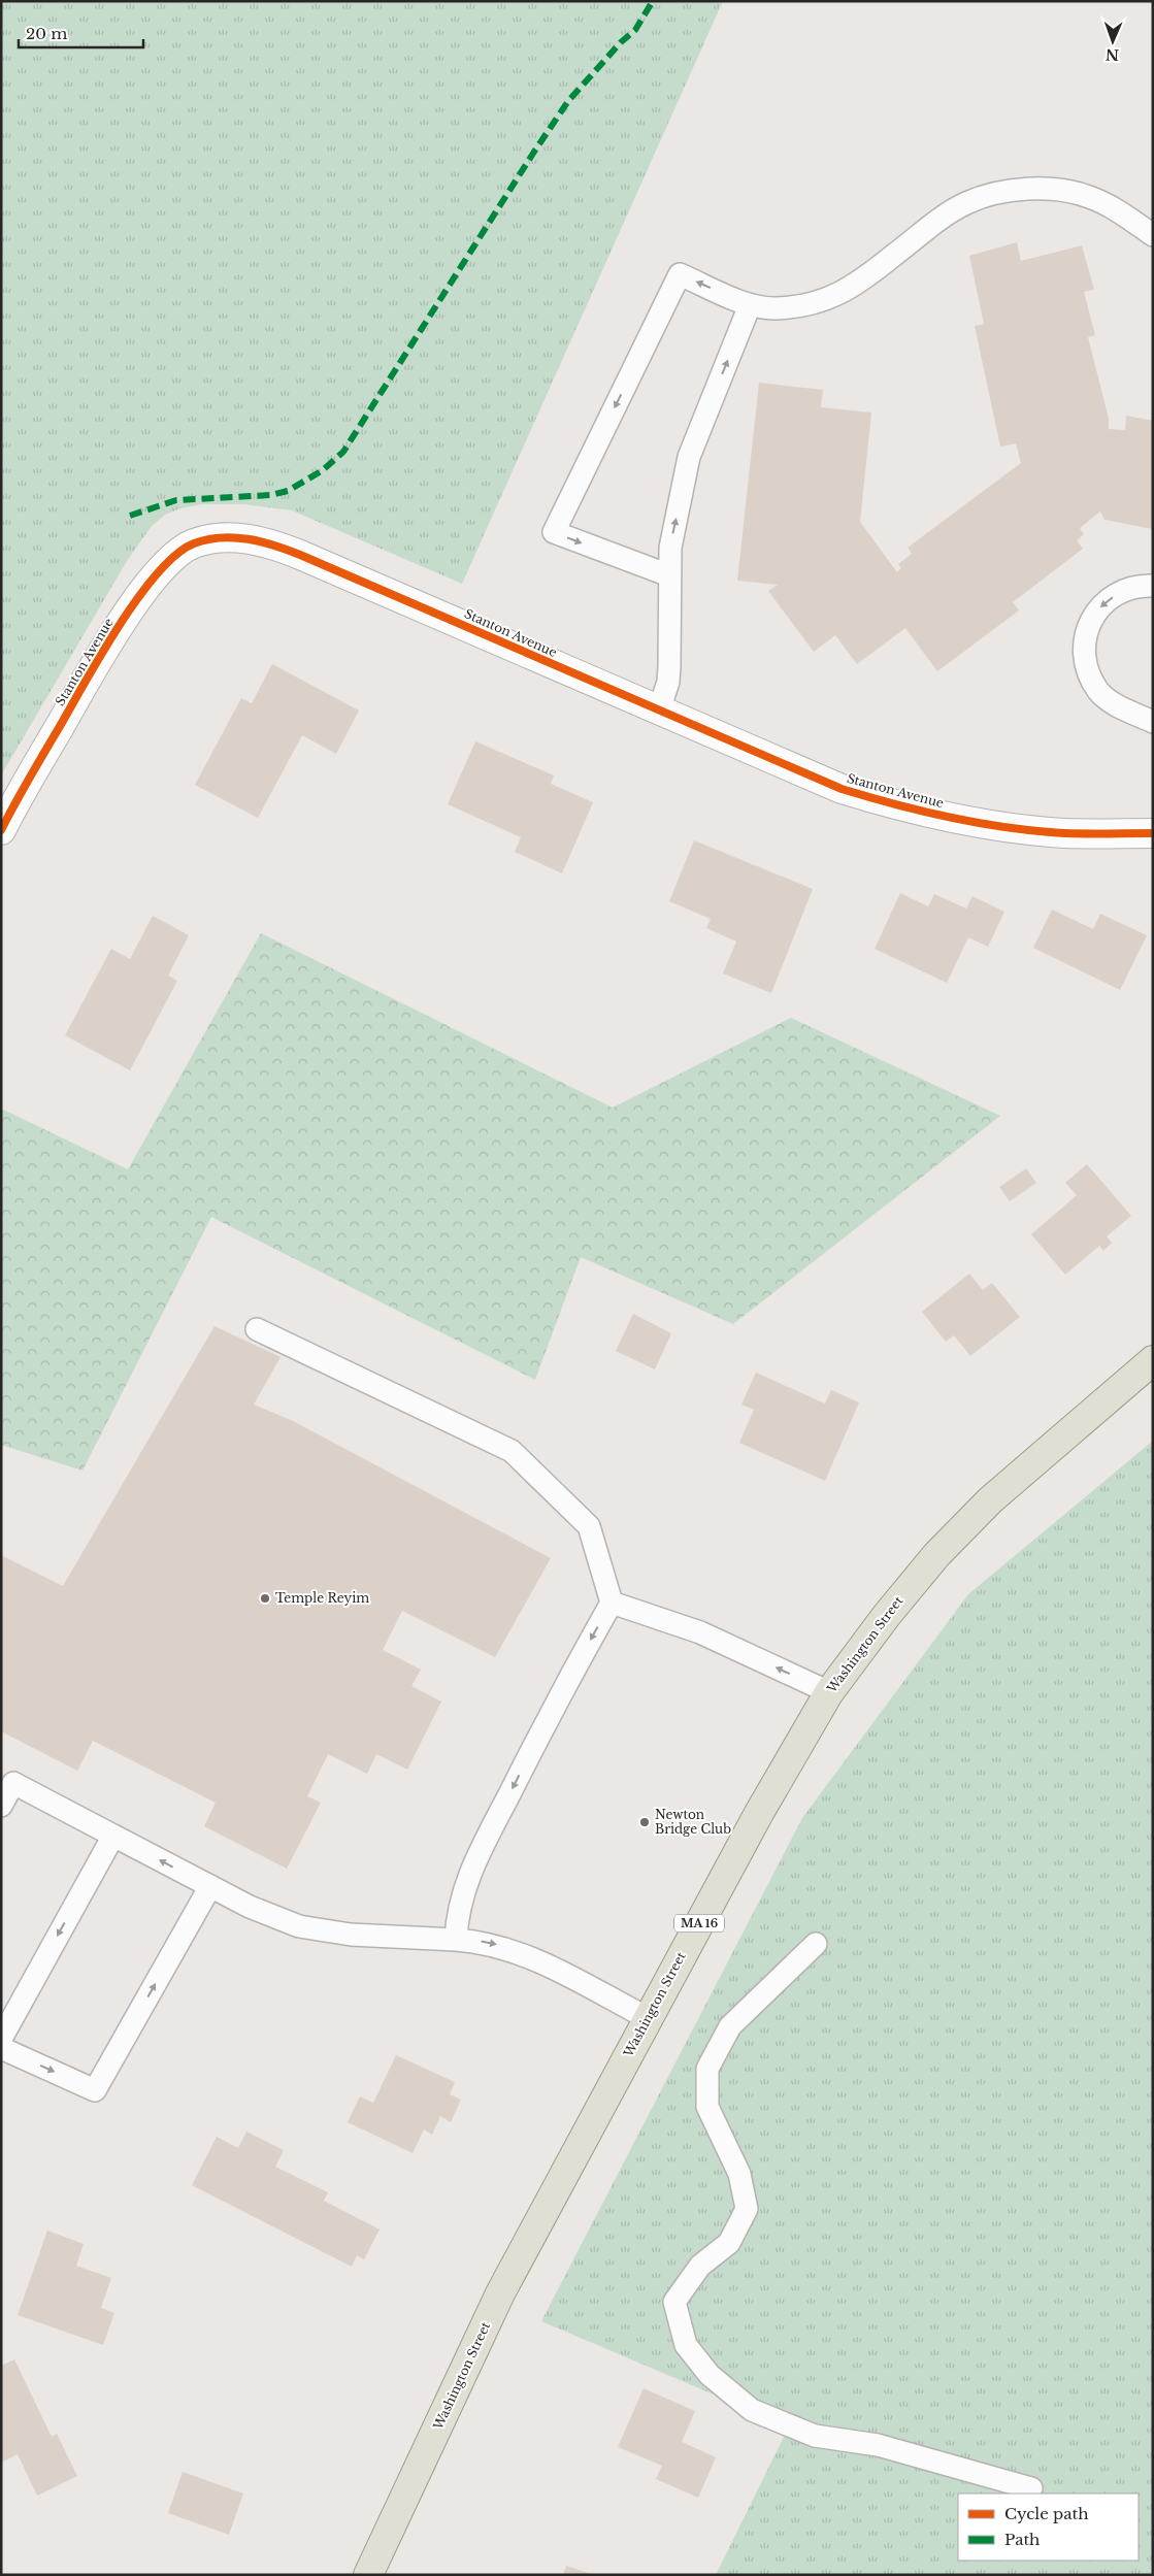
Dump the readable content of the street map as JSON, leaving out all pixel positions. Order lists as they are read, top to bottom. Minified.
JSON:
{"streets":{"main road":["Washington Street","MA 16"],"street":["Stanton Avenue"]},"places":["Temple Reyim","Newton Bridge Club"],"legend":["Cycle path","Path"],"scale_bar":"20 m","north":"bottom"}
